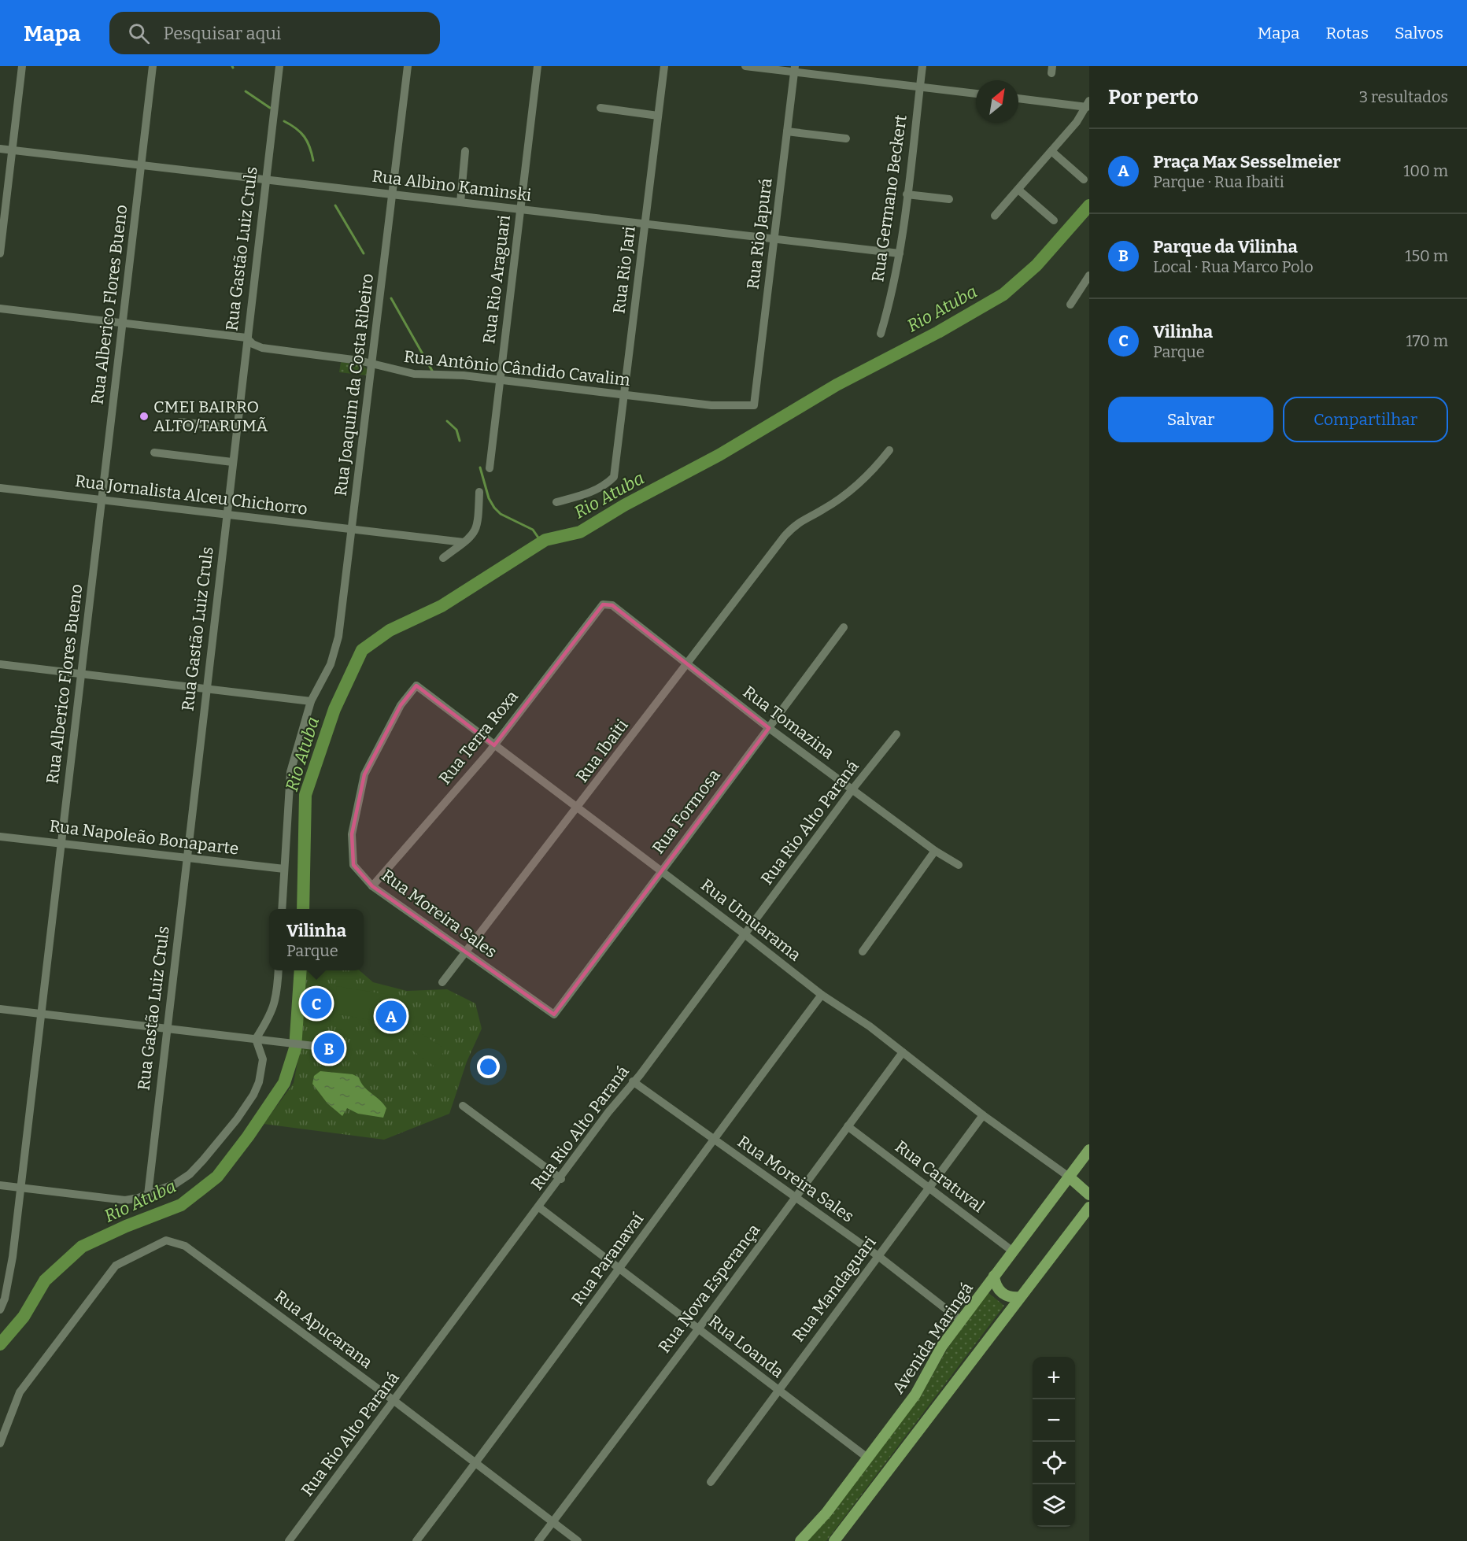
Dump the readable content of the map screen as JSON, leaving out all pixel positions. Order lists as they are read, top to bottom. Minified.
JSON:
{"streets":{"main road":["Avenida Maringá"],"street":["Rua Albino Kaminski","Rua Germano Beckert","Rua Rio Japurá","Rua Gastão Luiz Cruls","Rua Rio Jari","Rua Rio Araguari","Rua Alberico Flores Bueno","Rua Antônio Cândido Cavalim","Rua Joaquim da Costa Ribeiro","Rua Jornalista Alceu Chichorro","Rua Tomazina","Rua Terra Roxa","Rua Ibaiti","Rua Formosa","Rua Rio Alto Paraná","Rua Napoleão Bonaparte","Rua Moreira Sales","Rua Umuarama","Rua Caratuval","Rua Paranavaí","Rua Nova Esperança","Rua Mandaguari","Rua Apucarana","Rua Loanda"]},"crossings":[["Rua Albino Kaminski","Rua Germano Beckert"],["Rua Albino Kaminski","Rua Rio Japurá"],["Rua Albino Kaminski","Rua Gastão Luiz Cruls"],["Rua Albino Kaminski","Rua Rio Jari"],["Rua Albino Kaminski","Rua Rio Araguari"],["Rua Albino Kaminski","Rua Alberico Flores Bueno"],["Rua Albino Kaminski","Rua Joaquim da Costa Ribeiro"],["Rua Rio Japurá","Rua Antônio Cândido Cavalim"],["Rua Gastão Luiz Cruls","Rua Antônio Cândido Cavalim"],["Rua Gastão Luiz Cruls","Rua Jornalista Alceu Chichorro"],["Rua Gastão Luiz Cruls","Rua Napoleão Bonaparte"],["Rua Rio Jari","Rua Antônio Cândido Cavalim"],["Rua Rio Araguari","Rua Antônio Cândido Cavalim"],["Rua Alberico Flores Bueno","Rua Antônio Cândido Cavalim"],["Rua Alberico Flores Bueno","Rua Jornalista Alceu Chichorro"],["Rua Alberico Flores Bueno","Rua Napoleão Bonaparte"],["Rua Antônio Cândido Cavalim","Rua Joaquim da Costa Ribeiro"],["Rua Joaquim da Costa Ribeiro","Rua Jornalista Alceu Chichorro"],["Rua Joaquim da Costa Ribeiro","Rua Napoleão Bonaparte"],["Rua Tomazina","Rua Terra Roxa"],["Rua Tomazina","Rua Ibaiti"],["Rua Tomazina","Rua Formosa"],["Rua Tomazina","Rua Rio Alto Paraná"],["Rua Terra Roxa","Rua Moreira Sales"],["Rua Terra Roxa","Rua Umuarama"],["Rua Ibaiti","Rua Moreira Sales"],["Rua Ibaiti","Rua Umuarama"],["Rua Formosa","Rua Moreira Sales"],["Rua Formosa","Rua Umuarama"],["Rua Rio Alto Paraná","Rua Moreira Sales"],["Rua Rio Alto Paraná","Rua Umuarama"],["Rua Rio Alto Paraná","Rua Apucarana"],["Rua Rio Alto Paraná","Rua Loanda"],["Rua Moreira Sales","Rua Umuarama"],["Rua Moreira Sales","Rua Paranavaí"],["Rua Moreira Sales","Rua Nova Esperança"],["Rua Moreira Sales","Rua Mandaguari"],["Rua Moreira Sales","Avenida Maringá"],["Rua Umuarama","Rua Paranavaí"],["Rua Umuarama","Rua Nova Esperança"],["Rua Umuarama","Rua Mandaguari"],["Rua Umuarama","Avenida Maringá"],["Rua Caratuval","Rua Nova Esperança"],["Rua Caratuval","Rua Mandaguari"],["Rua Caratuval","Avenida Maringá"],["Rua Paranavaí","Rua Apucarana"],["Rua Paranavaí","Rua Loanda"],["Rua Nova Esperança","Rua Apucarana"],["Rua Nova Esperança","Rua Loanda"],["Rua Mandaguari","Rua Loanda"],["Avenida Maringá","Rua Loanda"]],"water":["Rio Atuba"],"places":["CMEI BAIRRO ALTO/TARUMÃ"],"north":"top right","page":{"header":"Mapa","search":"Pesquisar aqui","nav":["Mapa","Rotas","Salvos"],"heading":["Por perto","3 resultados"],"list":[{"mark":"A","name":"Praça Max Sesselmeier","note":"Parque · Rua Ibaiti","value":"100 m"},{"mark":"B","name":"Parque da Vilinha","note":"Local · Rua Marco Polo","value":"150 m"},{"mark":"C","name":"Vilinha","note":"Parque","value":"170 m"}],"buttons":["Salvar","Compartilhar"],"popup":["Vilinha","Parque"],"pins":["C","A","B"],"map_buttons":["+","−"]}}
